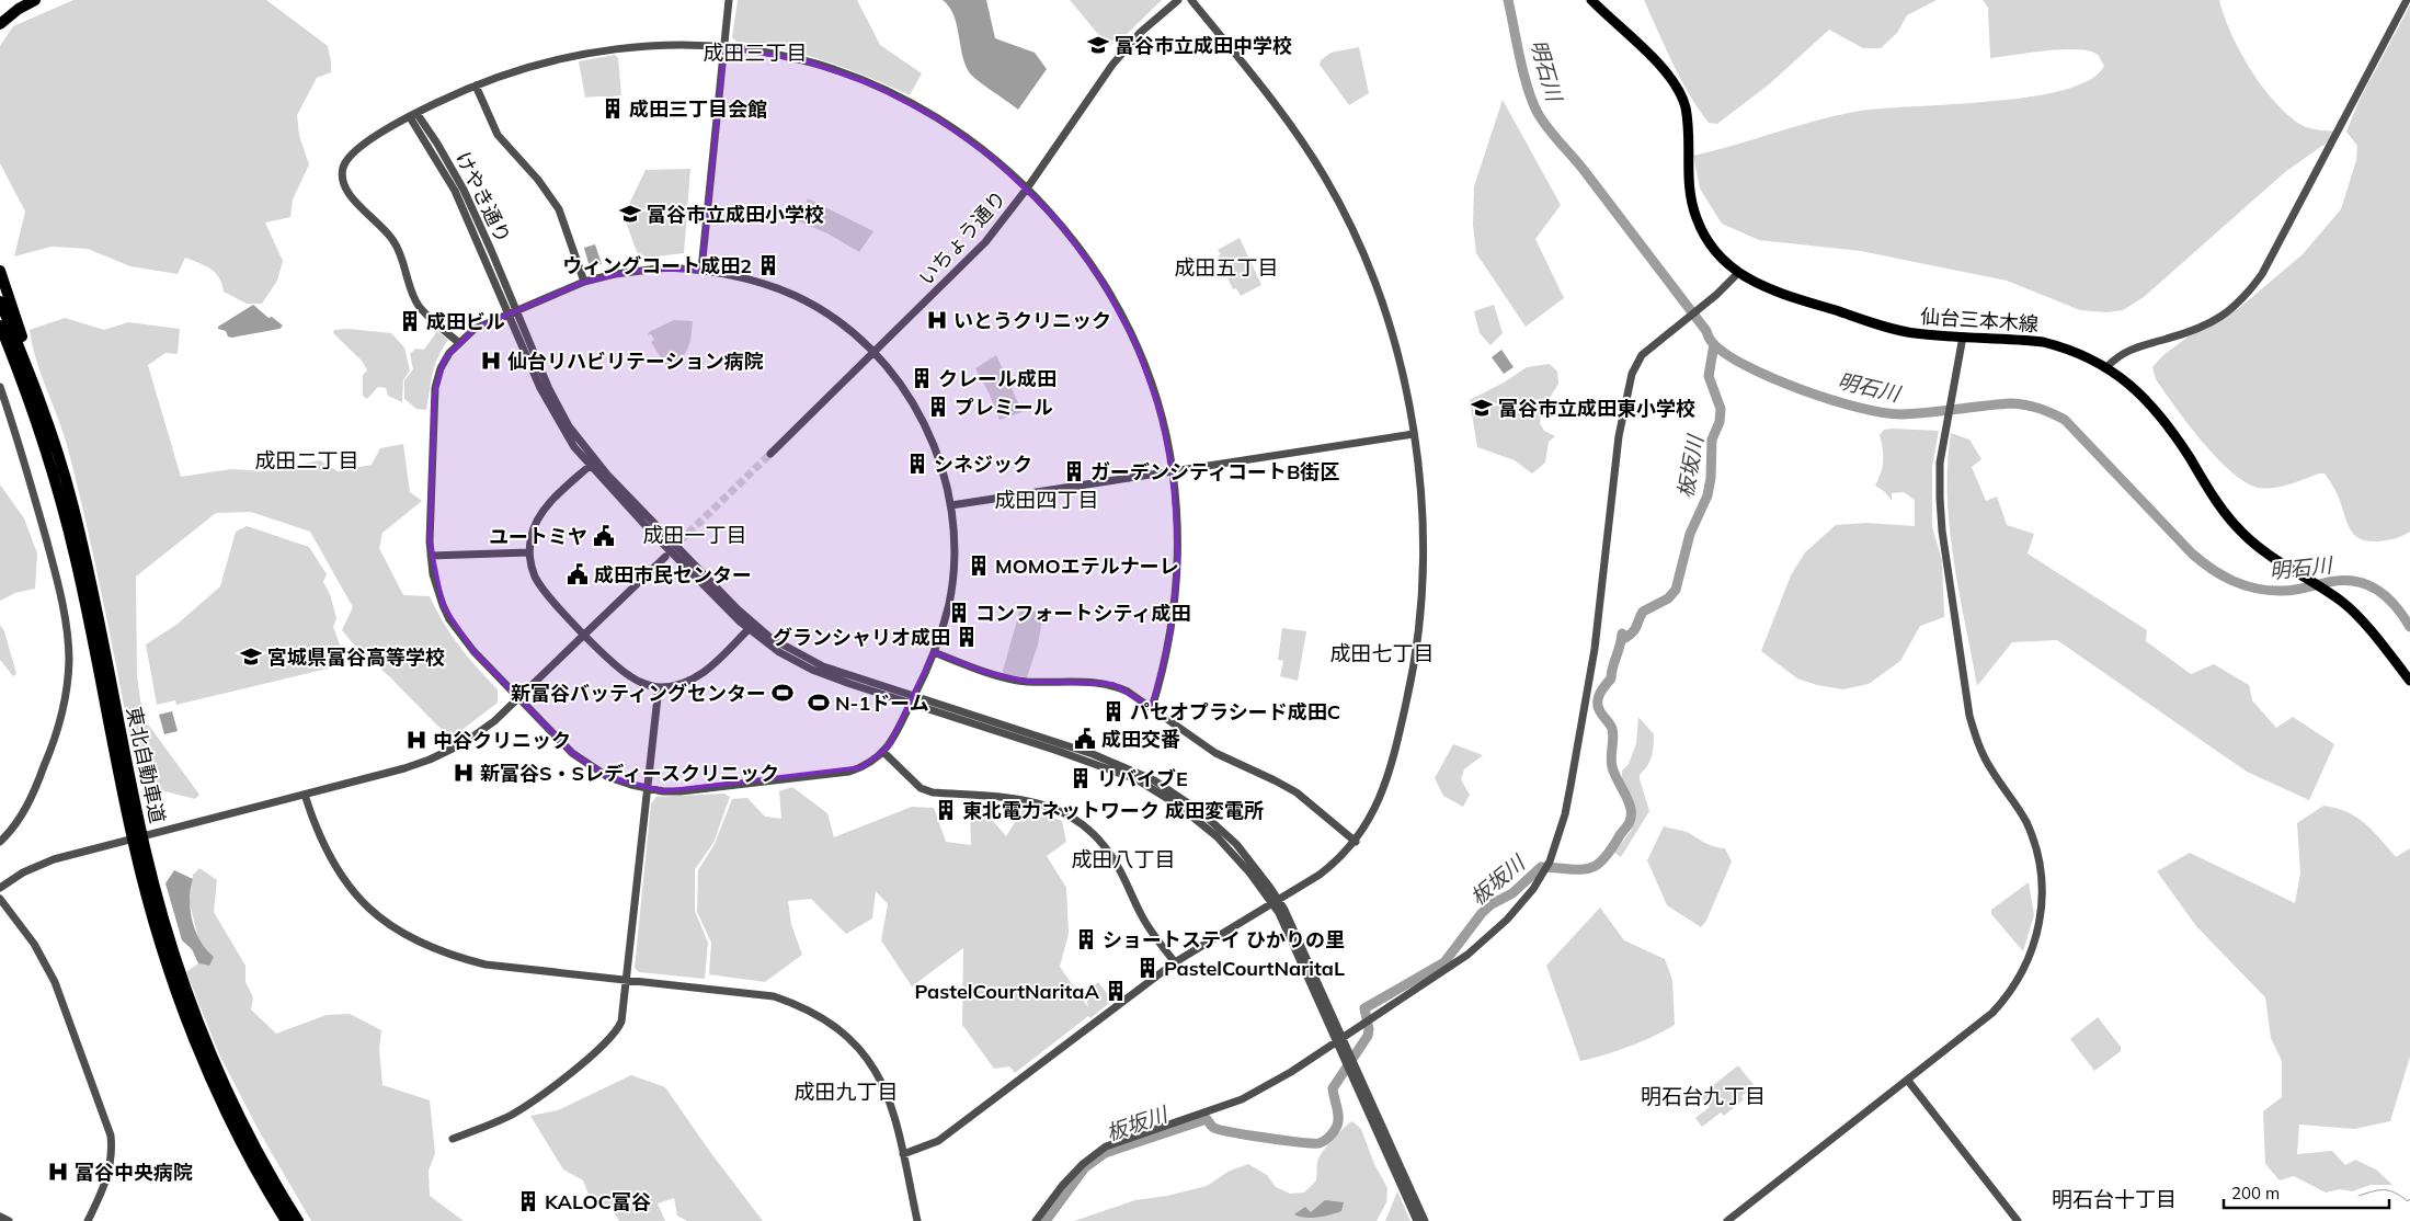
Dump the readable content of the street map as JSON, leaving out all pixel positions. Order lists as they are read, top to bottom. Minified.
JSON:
{"streets":{"highway":["東北自動車道"],"main road":["仙台三本木線"],"street":["けやき通り","いちょう通り"]},"districts":["成田三丁目","成田五丁目","成田二丁目","成田四丁目","成田一丁目","成田七丁目","成田八丁目","成田九丁目","明石台九丁目","明石台十丁目"],"water":["明石川","板坂川"],"places":{"school or university":["富谷市立成田中学校","富谷市立成田小学校","富谷市立成田東小学校","宮城県富谷高等学校"],"building":["成田三丁目会館","ウィングコート成田2","成田ビル","クレール成田","プレミール","シネジック","ガーデンシティコートB街区","MOMOエテルナーレ","コンフォートシティ成田","グランシャリオ成田","パセオプラシード成田C","リバイブE","東北電力ネットワーク 成田変電所","ショートステイ ひかりの里","PastelCourtNaritaL","PastelCourtNaritaA","KALOC富谷"],"hospital":["いとうクリニック","仙台リハビリテーション病院","中谷クリニック","新富谷S・Sレディースクリニック","富谷中央病院"],"public building":["ユートミヤ","成田市民センター","成田交番"],"sports":["新富谷バッティングセンター","N-1ドーム"]},"scale_bar":"200 m"}
